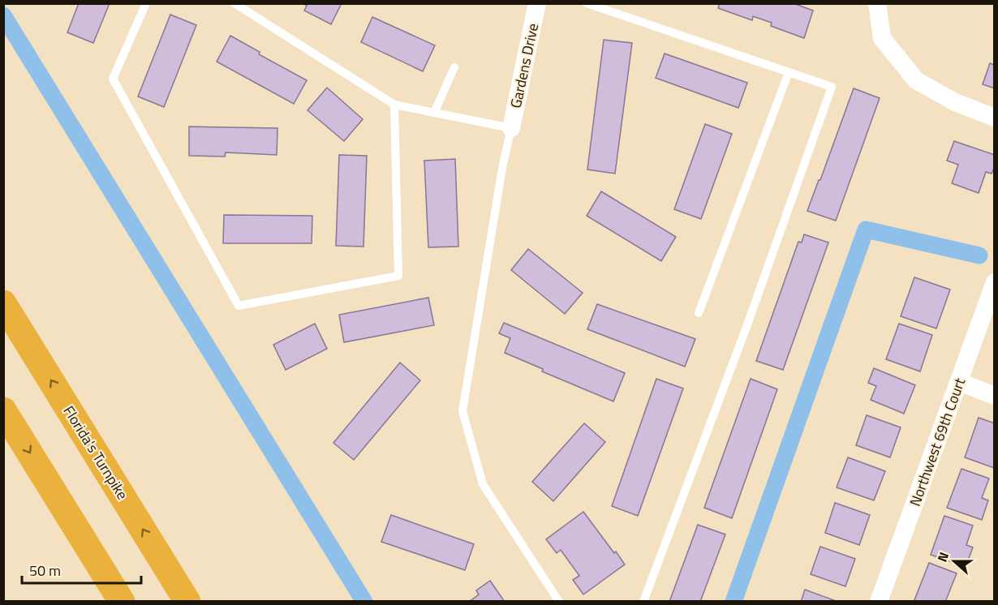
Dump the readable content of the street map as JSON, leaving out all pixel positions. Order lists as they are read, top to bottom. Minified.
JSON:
{"streets":{"highway":["Florida's Turnpike"],"street":["Gardens Drive","Northwest 69th Court"]},"scale_bar":"50 m","north":"left"}
